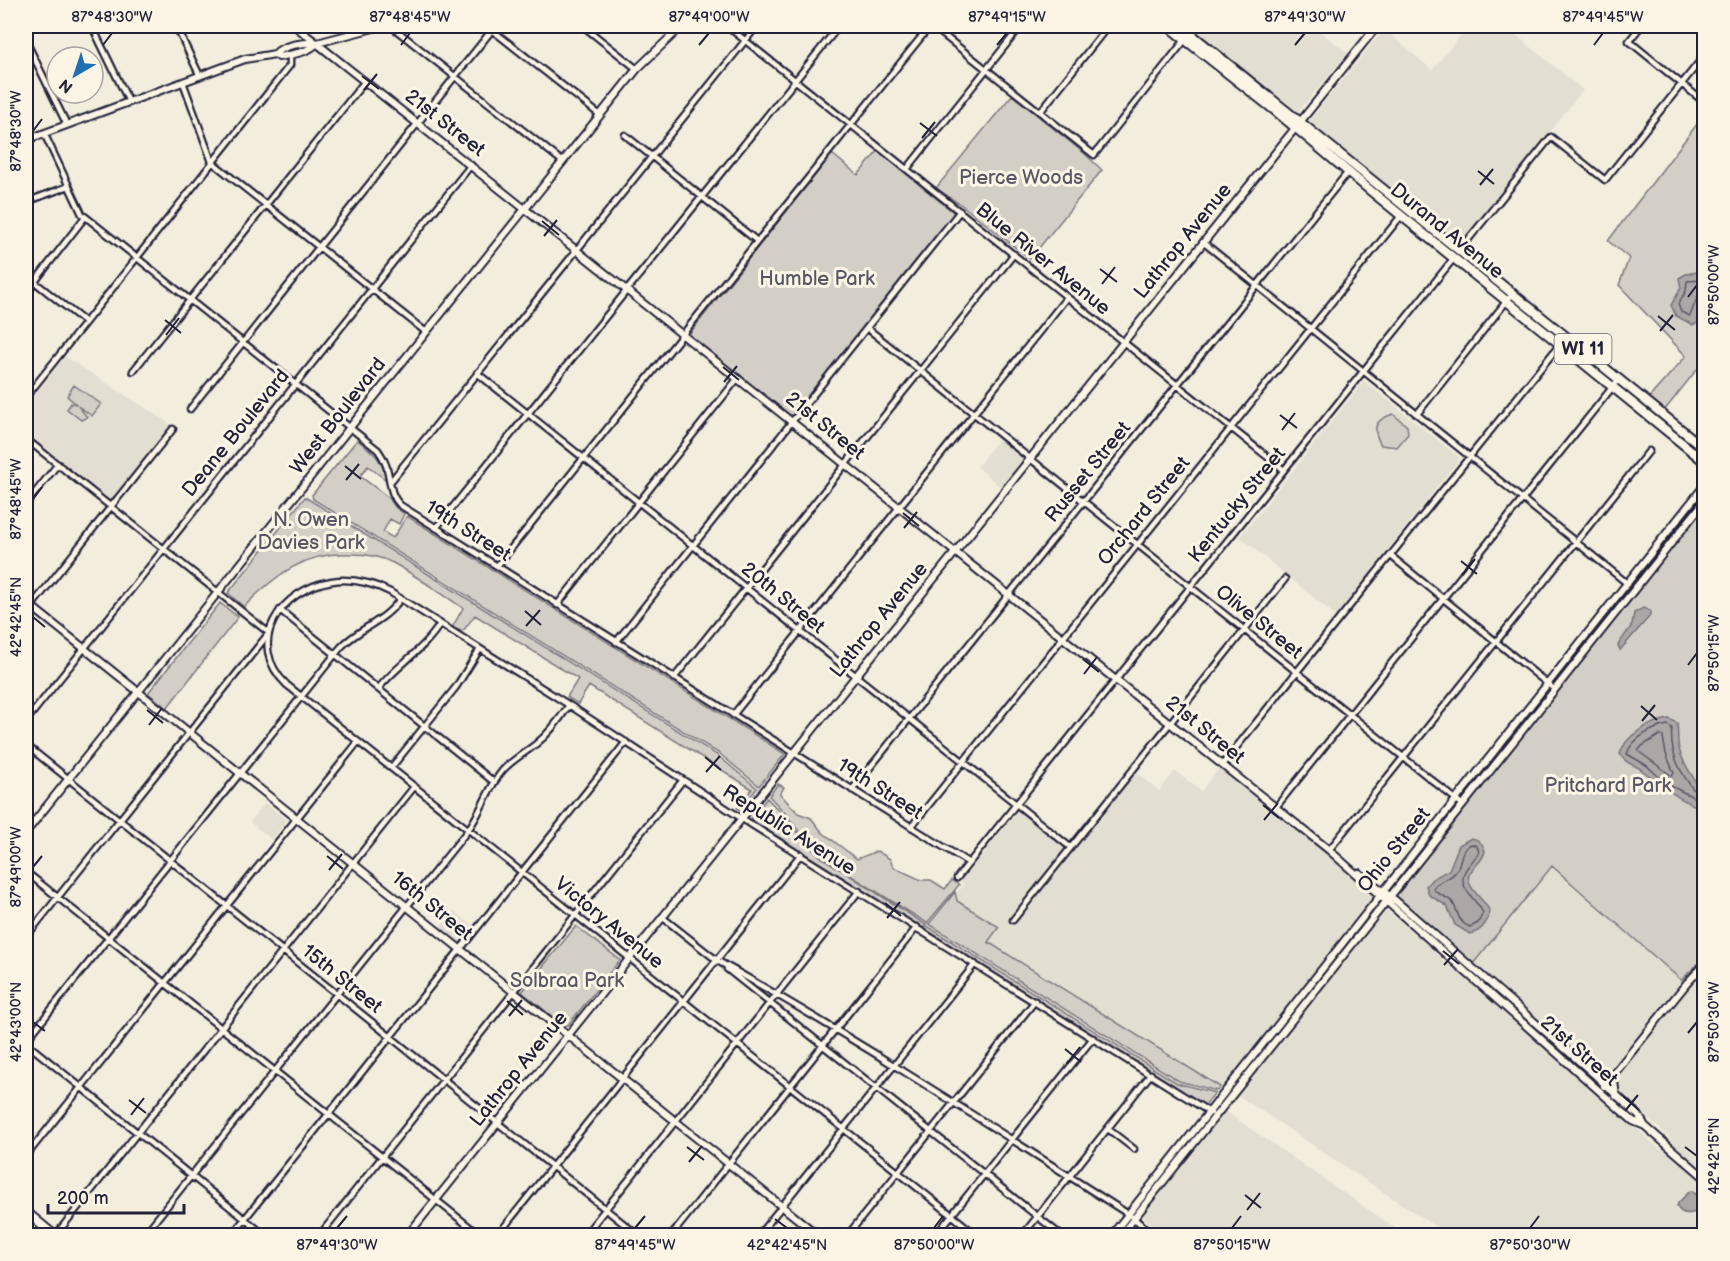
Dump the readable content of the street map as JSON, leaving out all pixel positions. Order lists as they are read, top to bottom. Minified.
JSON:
{"streets":{"main road":["Durand Avenue","WI 11"],"street":["21st Street","Lathrop Avenue","Blue River Avenue","West Boulevard","Deane Boulevard","Russet Street","Kentucky Street","Orchard Street","19th Street","20th Street","Olive Street","Republic Avenue","Ohio Street","16th Street","Victory Avenue","15th Street"]},"crossings":[["21st Street","Lathrop Avenue"],["21st Street","West Boulevard"],["21st Street","Deane Boulevard"],["21st Street","Russet Street"],["21st Street","Kentucky Street"],["21st Street","Orchard Street"],["21st Street","Ohio Street"],["Durand Avenue","Lathrop Avenue"],["Durand Avenue","Russet Street"],["Durand Avenue","Kentucky Street"],["Durand Avenue","Orchard Street"],["Lathrop Avenue","Blue River Avenue"],["Lathrop Avenue","19th Street"],["Lathrop Avenue","20th Street"],["Lathrop Avenue","Olive Street"],["Lathrop Avenue","Republic Avenue"],["Lathrop Avenue","16th Street"],["Lathrop Avenue","Victory Avenue"],["Lathrop Avenue","15th Street"],["Blue River Avenue","Russet Street"],["Blue River Avenue","Kentucky Street"],["Blue River Avenue","Orchard Street"],["West Boulevard","19th Street"],["West Boulevard","16th Street"],["West Boulevard","15th Street"],["Deane Boulevard","19th Street"],["Deane Boulevard","16th Street"],["Russet Street","19th Street"],["Russet Street","20th Street"],["Russet Street","Olive Street"],["Kentucky Street","19th Street"],["Kentucky Street","20th Street"],["Kentucky Street","Olive Street"],["Orchard Street","19th Street"],["Orchard Street","20th Street"],["Orchard Street","Olive Street"],["Olive Street","Ohio Street"],["Republic Avenue","Ohio Street"]],"parks":["Pierce Woods","Humble Park","N. Owen Davies Park","Pritchard Park","Solbraa Park"],"scale_bar":"200 m","north":"bottom left","coordinates":["87°48'30\"W","87°48'45\"W","87°49'00\"W","87°49'15\"W","87°49'30\"W","87°49'45\"W","87°50'00\"W","42°42'45\"N","87°50'15\"W","87°50'30\"W","42°43'00\"N","42°42'15\"N"]}
